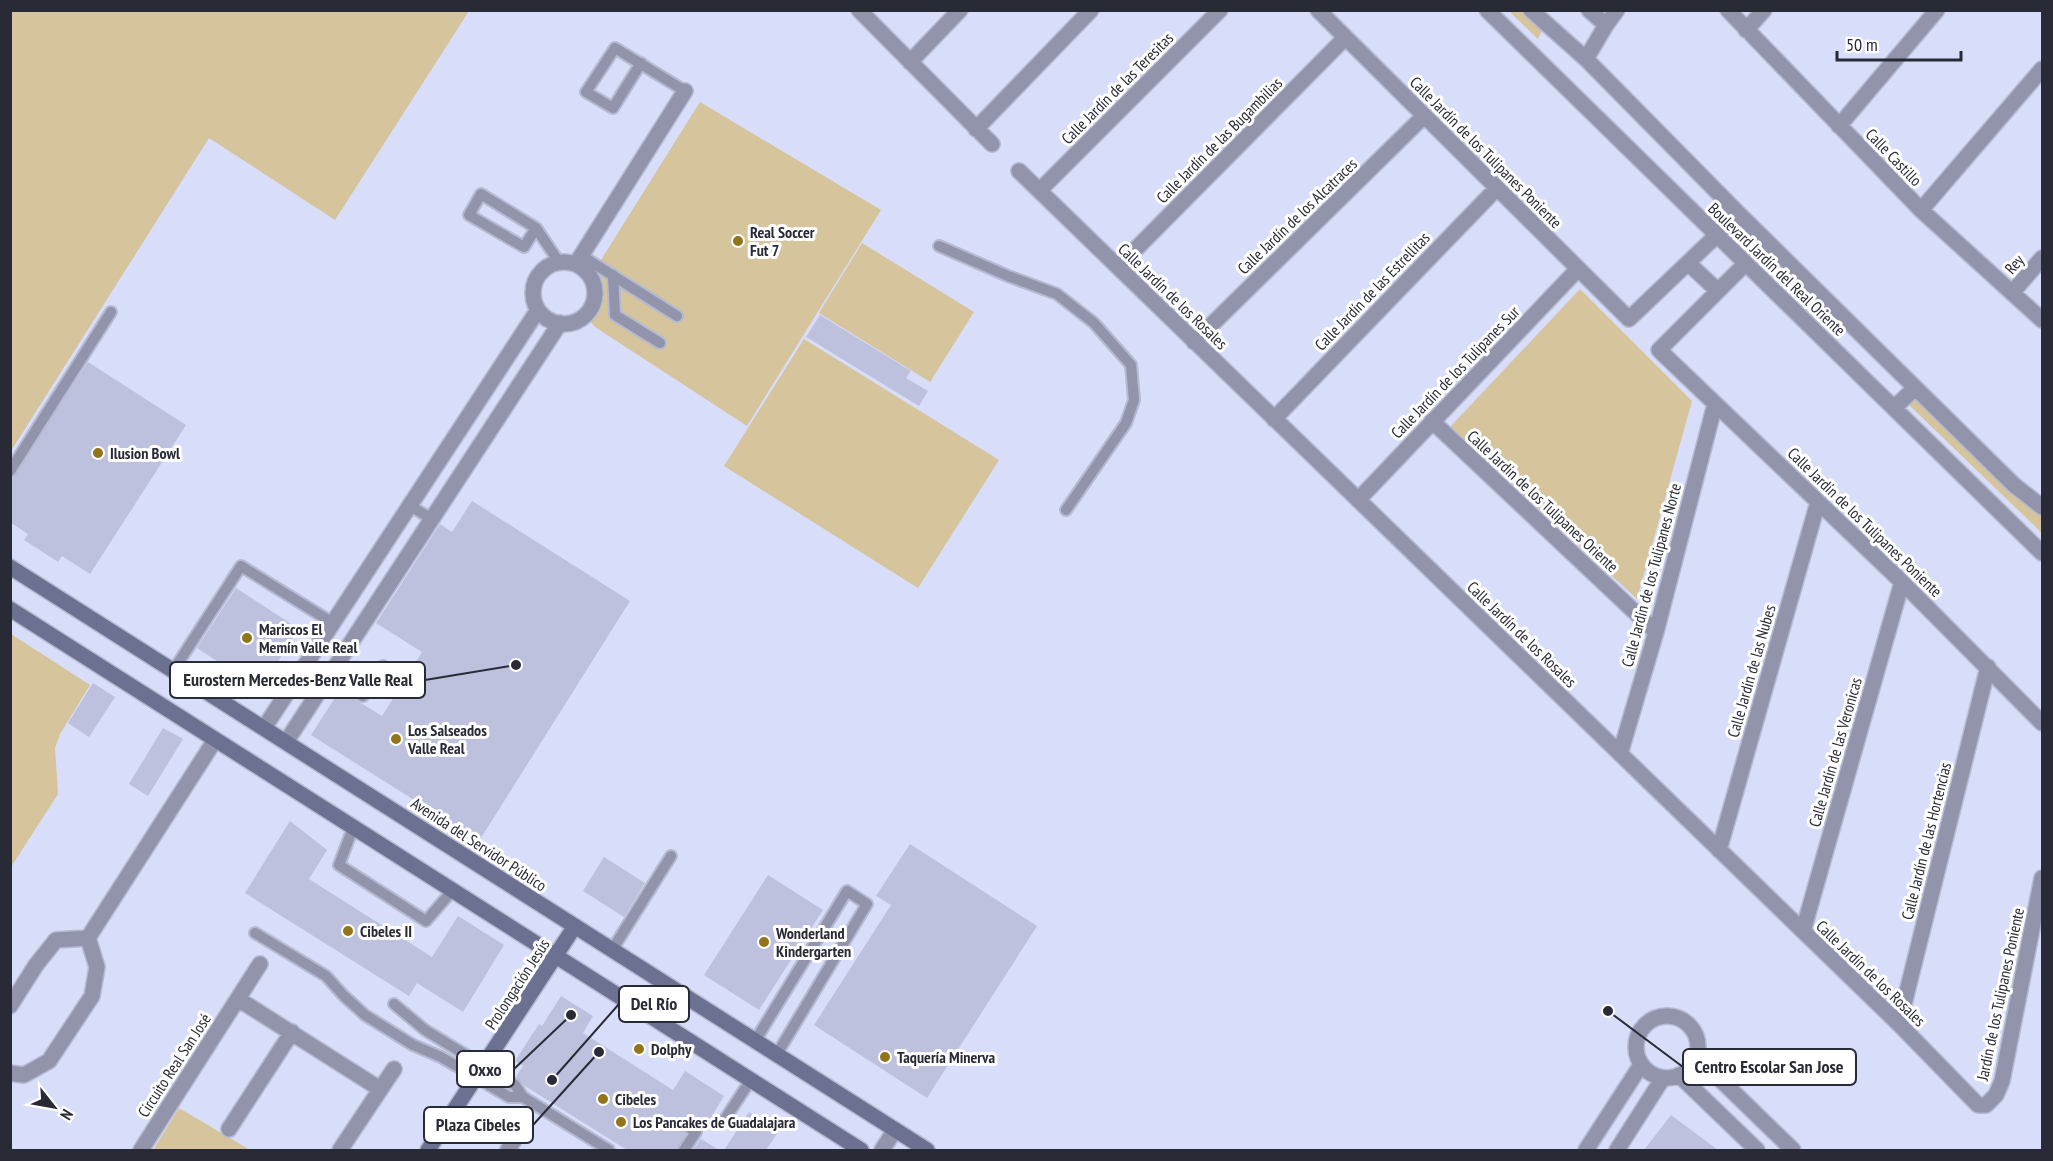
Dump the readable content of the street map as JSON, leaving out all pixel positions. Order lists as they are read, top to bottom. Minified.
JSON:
{"streets":{"street":["Calle Jardín de las Teresitas","Calle Jardín de las Bugambilias","Calle Jardín de los Tulipanes Poniente","Calle Castillo","Calle Jardín de los Alcatraces","Rey","Boulevard Jardín del Real Oriente","Calle Jardín de las Estrellitas","Calle Jardín de los Rosales","Calle Jardín de los Tulipanes Sur","Calle Jardín de los Tulipanes Oriente","Calle Jardín de los Tulipanes Norte","Calle Jardín de las Nubes","Calle Jardín de las Veronicas","Calle Jardín de las Hortencias","Avenida del Servidor Público","Prolongación Jesús","Jardín de los Tulipanes Poniente","Circuito Real San José"]},"crossings":[["Calle Jardín de las Teresitas","Calle Jardín de los Rosales"],["Calle Jardín de las Bugambilias","Calle Jardín de los Tulipanes Poniente"],["Calle Jardín de las Bugambilias","Calle Jardín de los Rosales"],["Calle Jardín de los Tulipanes Poniente","Calle Jardín de los Alcatraces"],["Calle Jardín de los Tulipanes Poniente","Calle Jardín de las Estrellitas"],["Calle Jardín de los Tulipanes Poniente","Calle Jardín de los Tulipanes Sur"],["Calle Jardín de los Tulipanes Poniente","Calle Jardín de los Tulipanes Norte"],["Calle Jardín de los Tulipanes Poniente","Calle Jardín de las Nubes"],["Calle Jardín de los Tulipanes Poniente","Calle Jardín de las Veronicas"],["Calle Jardín de los Tulipanes Poniente","Calle Jardín de las Hortencias"],["Calle Castillo","Rey"],["Calle Jardín de los Alcatraces","Calle Jardín de los Rosales"],["Calle Jardín de las Estrellitas","Calle Jardín de los Rosales"],["Calle Jardín de los Rosales","Calle Jardín de los Tulipanes Sur"],["Calle Jardín de los Rosales","Calle Jardín de los Tulipanes Norte"],["Calle Jardín de los Rosales","Calle Jardín de las Nubes"],["Calle Jardín de los Rosales","Calle Jardín de las Veronicas"],["Calle Jardín de los Rosales","Calle Jardín de las Hortencias"],["Calle Jardín de los Rosales","Jardín de los Tulipanes Poniente"],["Calle Jardín de los Tulipanes Sur","Calle Jardín de los Tulipanes Oriente"],["Calle Jardín de los Tulipanes Oriente","Calle Jardín de los Tulipanes Norte"],["Avenida del Servidor Público","Prolongación Jesús"]],"places":["Real Soccer Fut 7","Ilusion Bowl","Mariscos El Memín Valle Real","Eurostern Mercedes-Benz Valle Real","Los Salseados Valle Real","Cibeles II","Wonderland Kindergarten","Centro Escolar San Jose","Oxxo","Dolphy","Plaza Cibeles","Taquería Minerva","Del Río","Cibeles","Los Pancakes de Guadalajara"],"scale_bar":"50 m","north":"bottom right"}
